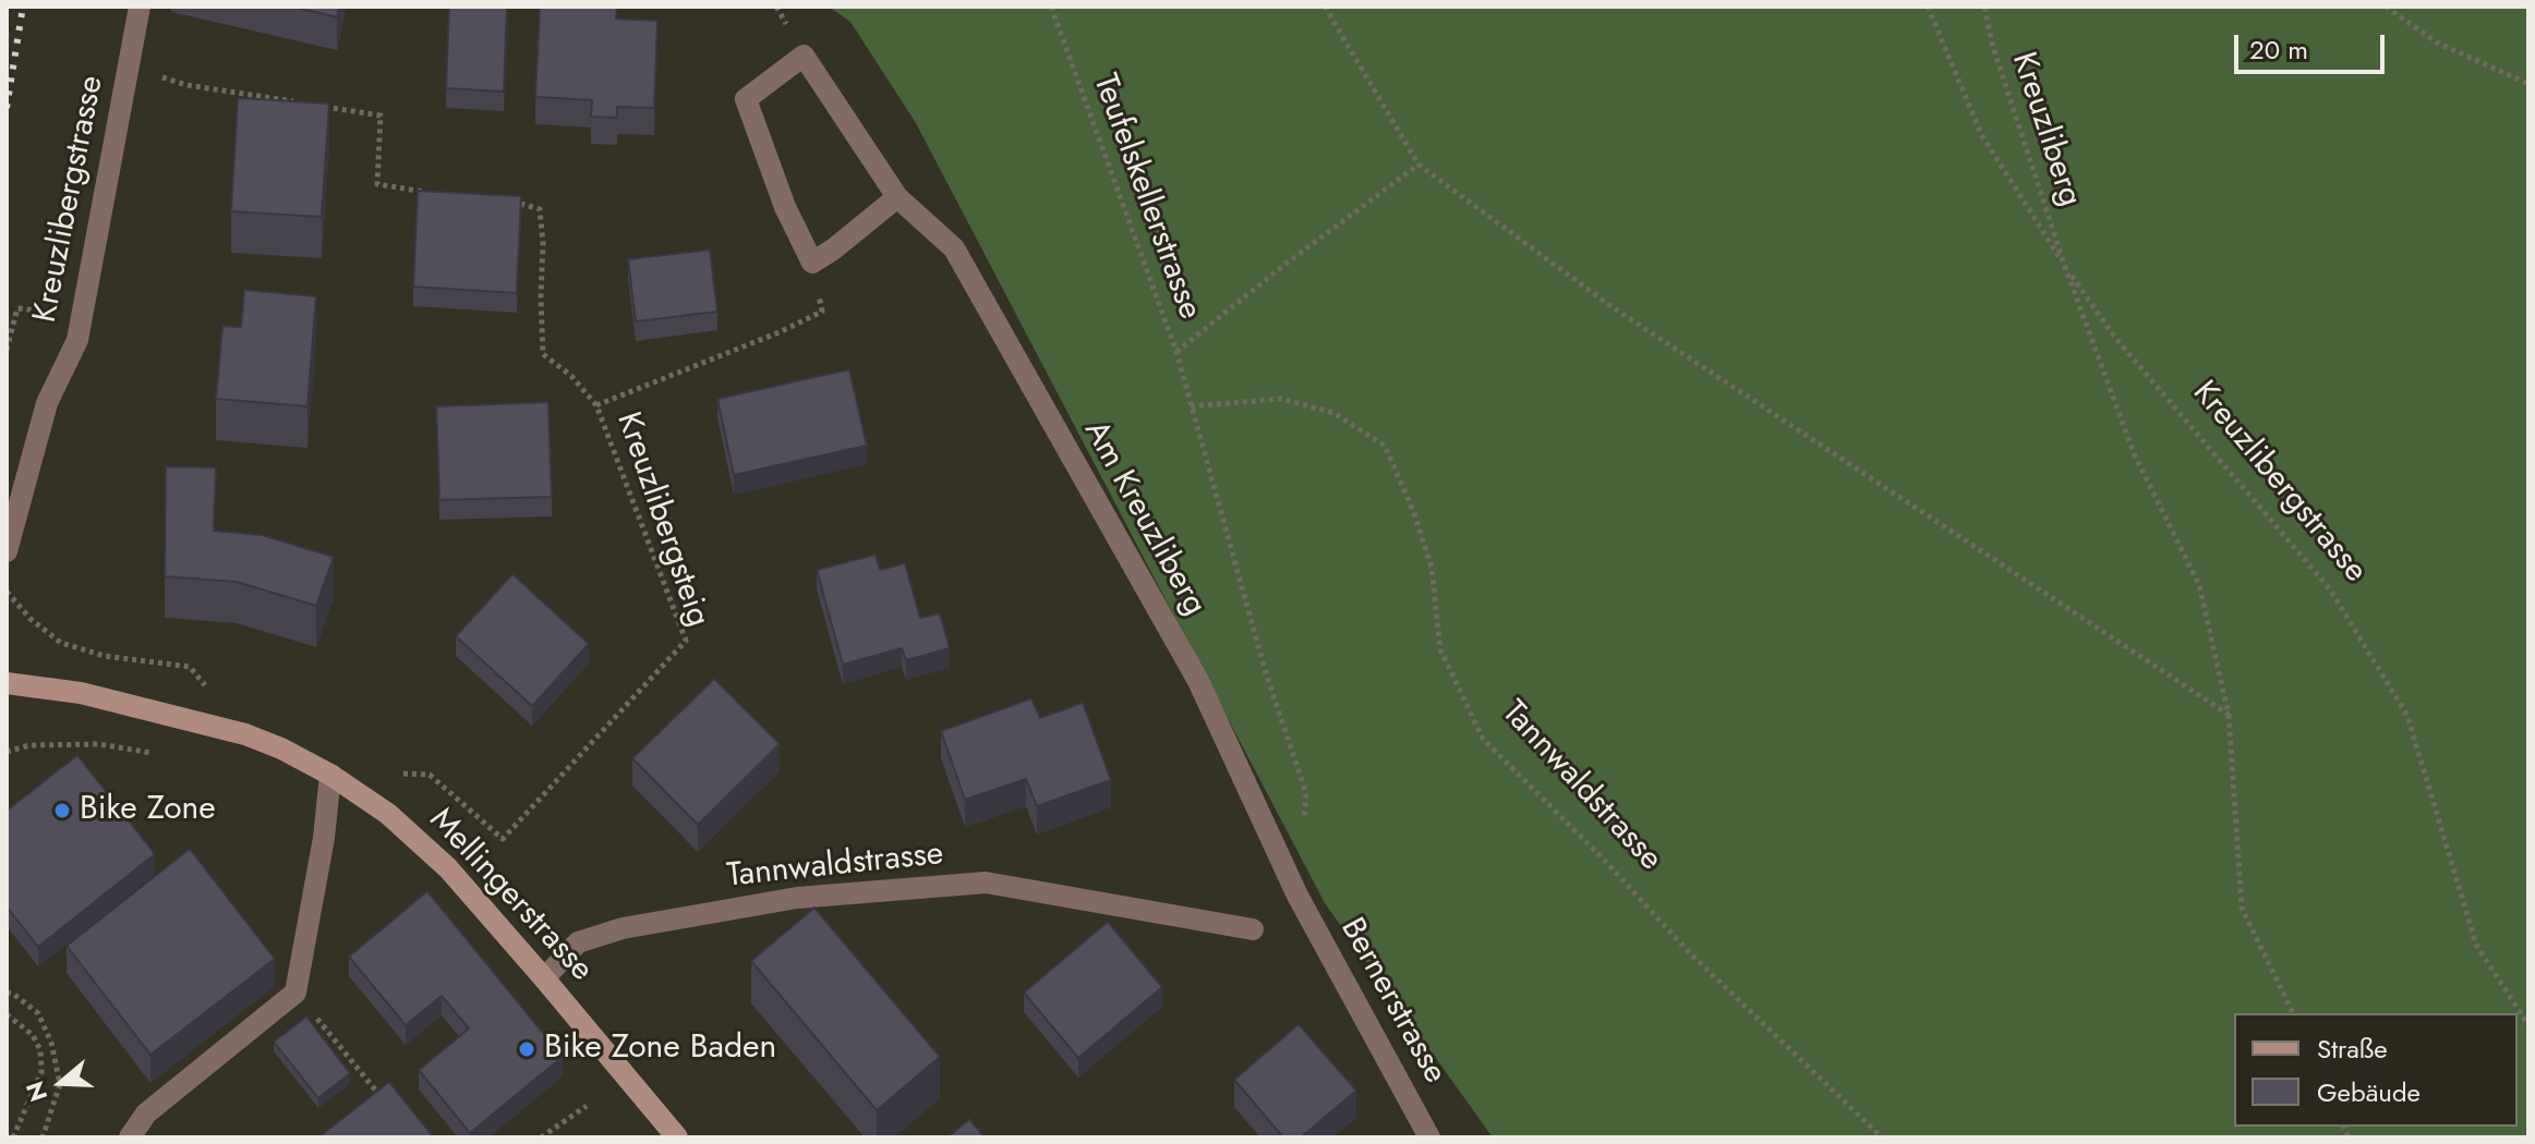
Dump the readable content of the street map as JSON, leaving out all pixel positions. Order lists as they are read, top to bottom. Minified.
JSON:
{"streets":{"main road":["Mellingerstrasse"],"street":["Kreuzlibergstrasse","Am Kreuzliberg","Tannwaldstrasse","Bernerstrasse"],"path":["Kreuzliberg","Teufelskellerstrasse","Kreuzlibergsteig"]},"crossings":[["Kreuzliberg","Kreuzlibergstrasse"],["Teufelskellerstrasse","Tannwaldstrasse"],["Am Kreuzliberg","Kreuzlibergsteig"],["Am Kreuzliberg","Bernerstrasse"],["Tannwaldstrasse","Mellingerstrasse"]],"places":["Bike Zone","Bike Zone Baden"],"legend":["Straße","Gebäude"],"scale_bar":"20 m","north":"left"}
